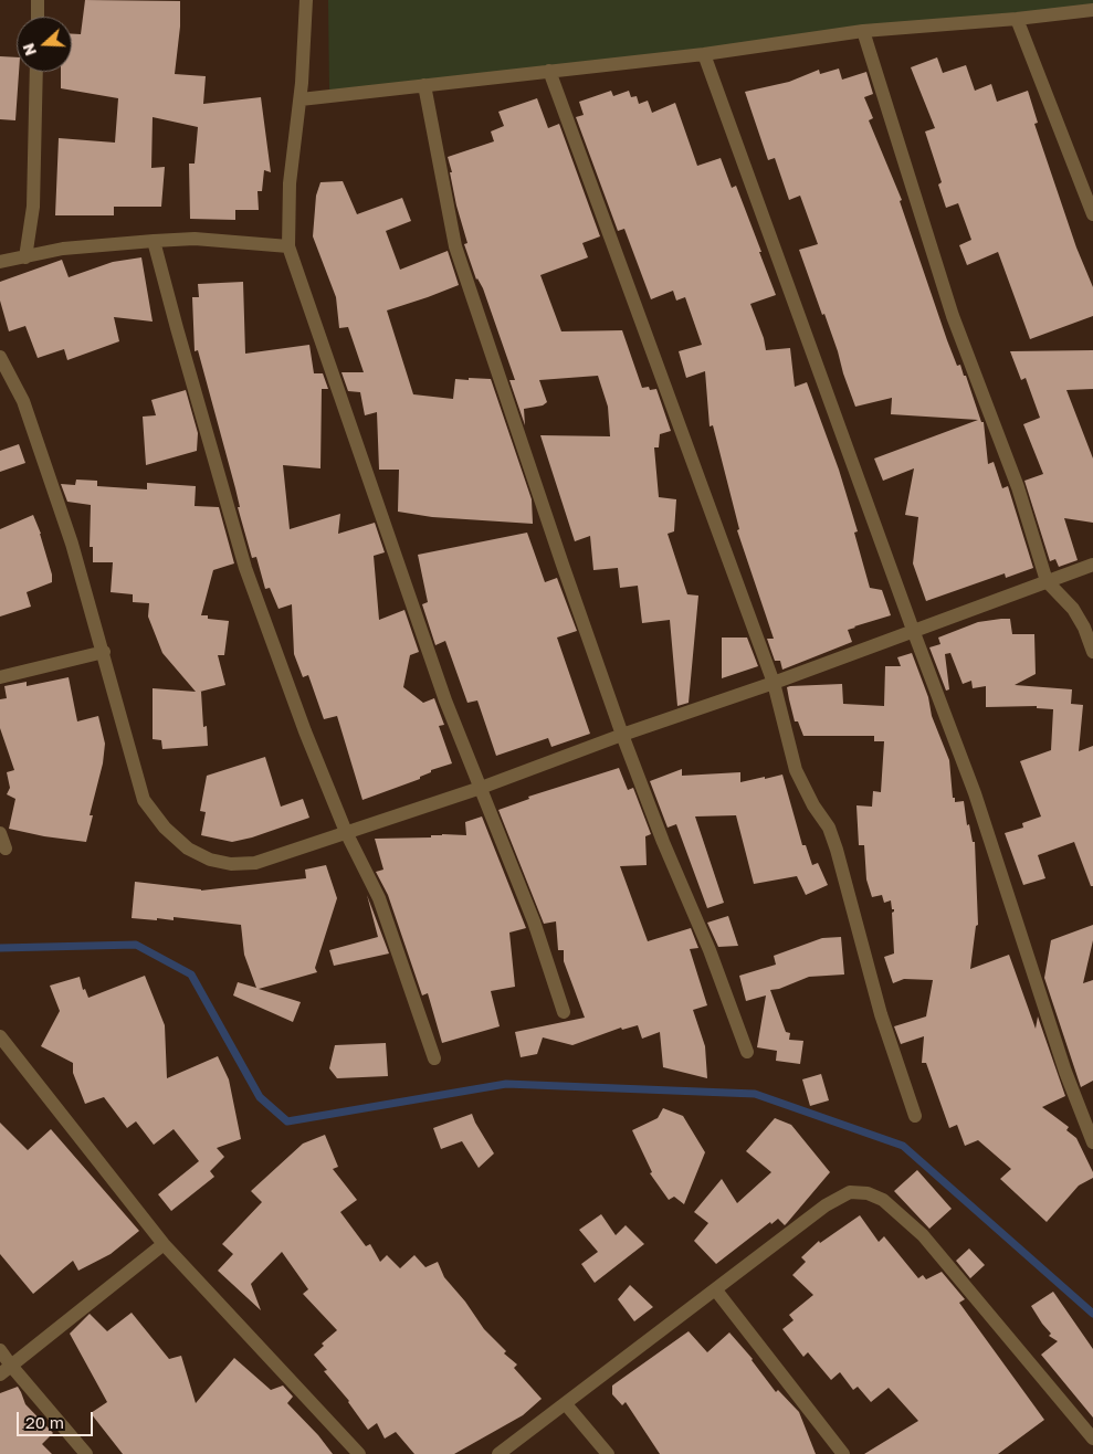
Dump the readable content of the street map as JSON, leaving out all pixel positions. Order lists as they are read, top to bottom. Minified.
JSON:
{"scale_bar":"20 m","north":"left"}
